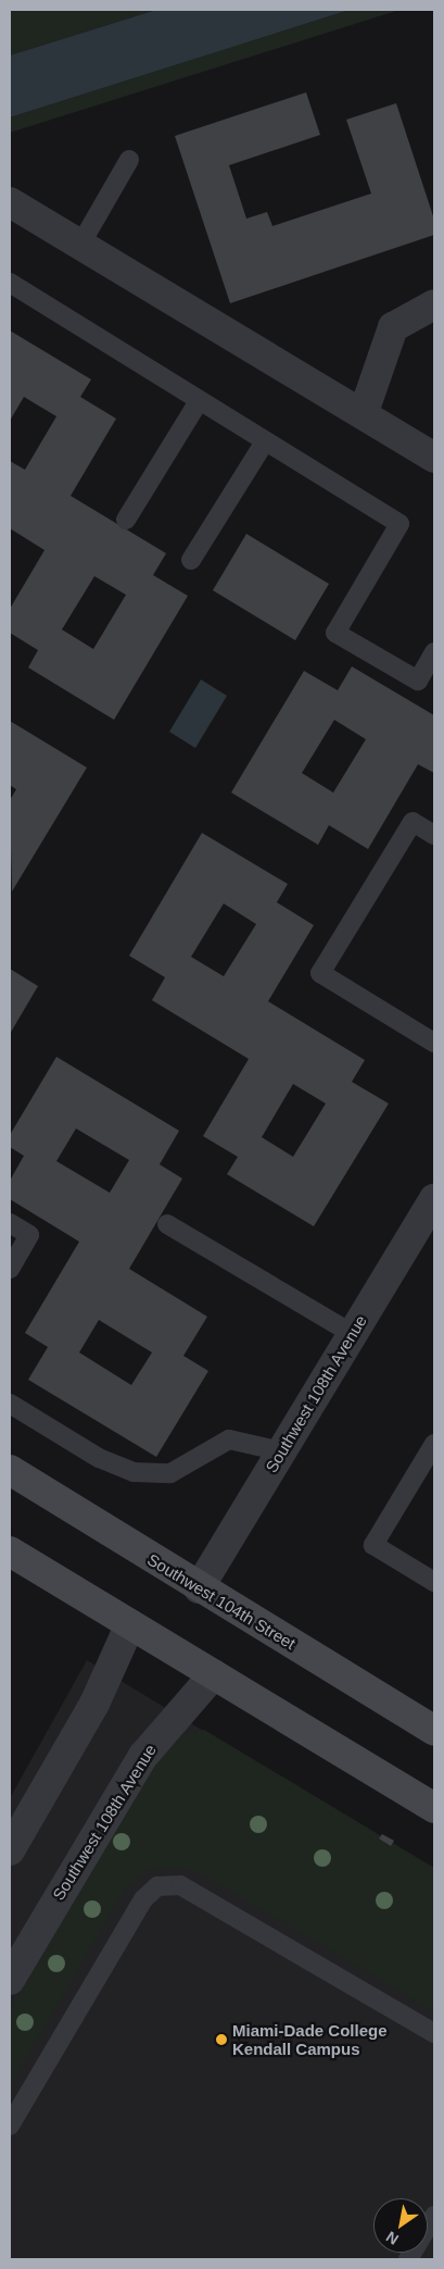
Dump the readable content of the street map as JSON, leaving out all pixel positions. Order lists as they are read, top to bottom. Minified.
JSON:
{"streets":{"main road":["Southwest 104th Street"],"street":["Southwest 108th Avenue"]},"crossings":[["Southwest 108th Avenue","Southwest 104th Street"]],"places":["Miami-Dade College Kendall Campus"],"north":"bottom left"}
